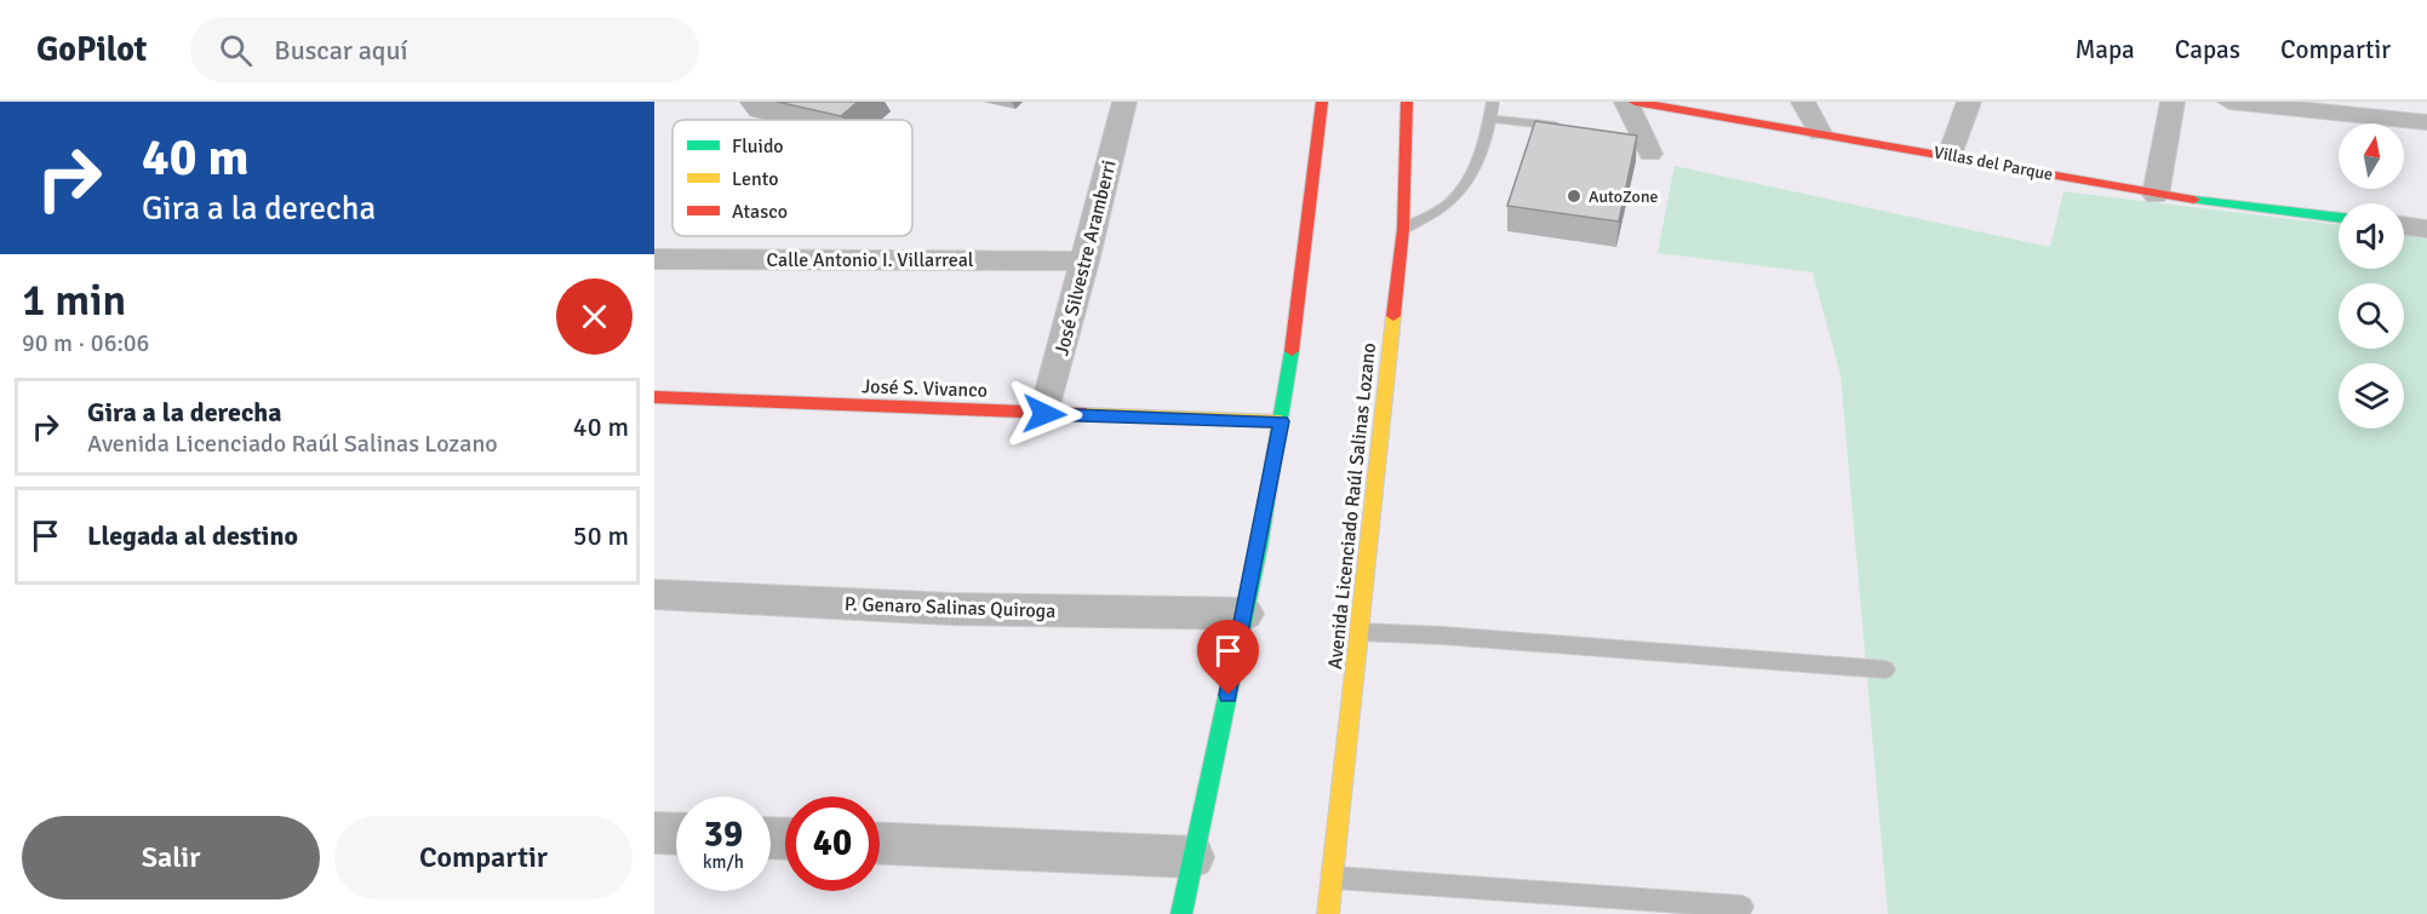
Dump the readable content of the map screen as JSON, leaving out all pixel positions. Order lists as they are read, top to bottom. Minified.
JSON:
{"streets":{"main road":["Villas del Parque","José S. Vivanco","Avenida Licenciado Raúl Salinas Lozano"],"street":["José Silvestre Aramberri","Calle Antonio I. Villarreal","P. Genaro Salinas Quiroga"]},"crossings":[["José Silvestre Aramberri","Calle Antonio I. Villarreal"],["José Silvestre Aramberri","José S. Vivanco"]],"places":["AutoZone"],"legend":["Fluido","Lento","Atasco"],"north":"top","page":{"header":"GoPilot","search":"Buscar aquí","nav":["Mapa","Capas","Compartir"],"turn":["40 m","Gira a la derecha"],"heading":["1 min","90 m · 06:06"],"list":[{"name":"Gira a la derecha","note":"Avenida Licenciado Raúl Salinas Lozano","value":"40 m"},{"name":"Llegada al destino","value":"50 m"}],"speed":"39 km/h","limit":"40","buttons":["Salir","Compartir"]}}
